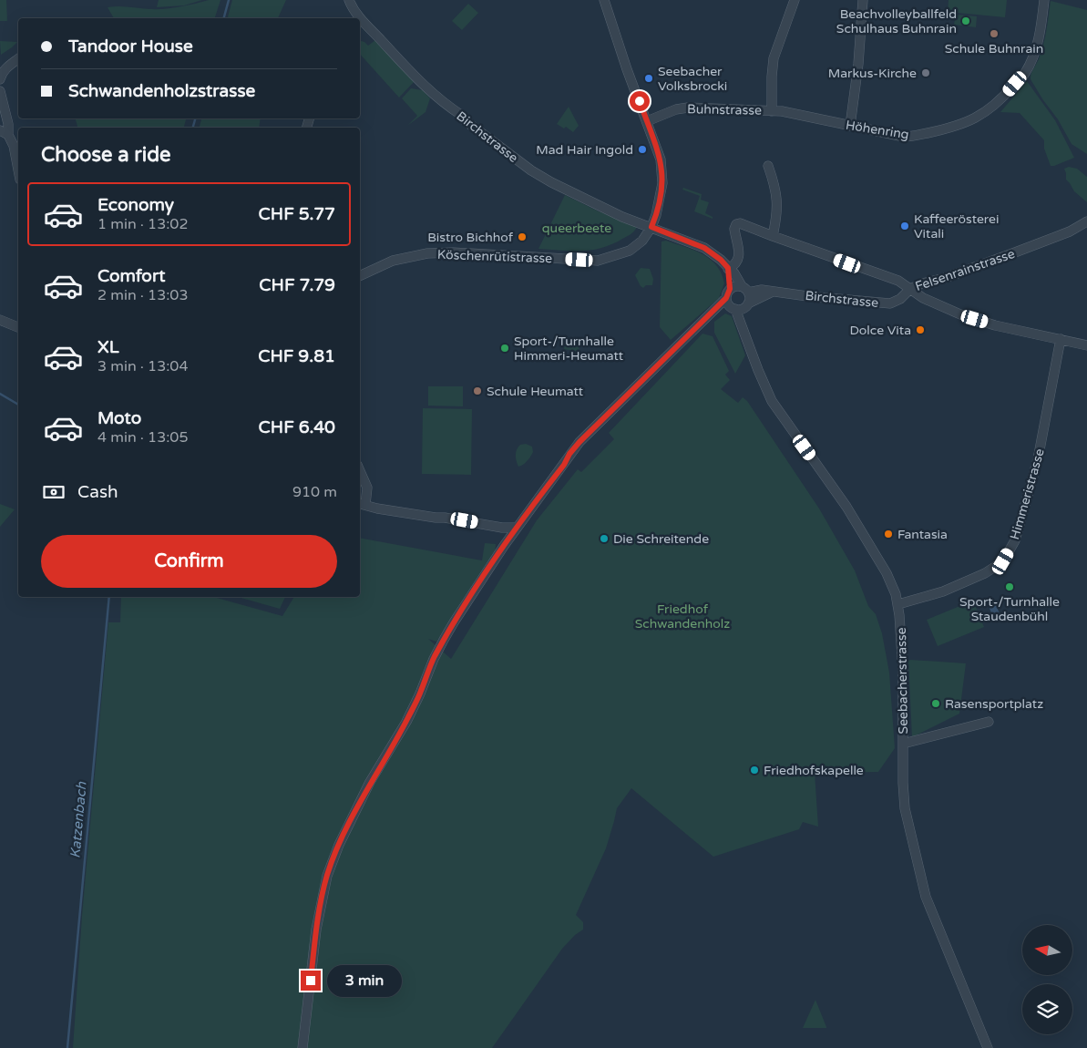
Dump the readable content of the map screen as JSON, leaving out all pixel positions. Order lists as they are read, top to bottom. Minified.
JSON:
{"streets":{"street":["Buhnstrasse","Höhenring","Birchstrasse","Köschenrütistrasse","Felsenrainstrasse","Himmeristrasse","Seebacherstrasse"]},"crossings":[["Buhnstrasse","Höhenring"],["Birchstrasse","Köschenrütistrasse"],["Birchstrasse","Felsenrainstrasse"],["Birchstrasse","Seebacherstrasse"],["Felsenrainstrasse","Seebacherstrasse"],["Himmeristrasse","Seebacherstrasse"]],"water":["Katzenbach"],"parks":["queerbeete","Friedhof Schwandenholz"],"places":["Beachvolleyballfeld Schulhaus Buhnrain","Schule Buhnrain","Markus-Kirche","Seebacher Volksbrocki","Mad Hair Ingold","Kaffeerösterei Vitali","Bistro Bichhof","Dolce Vita","Sport-/Turnhalle Himmeri-Heumatt","Schule Heumatt","Fantasia","Die Schreitende","Sport-/Turnhalle Staudenbühl","Rasensportplatz","Friedhofskapelle"],"north":"left","page":{"banner":["Tandoor House","Schwandenholzstrasse"],"heading":"Choose a ride","list":[{"name":"Economy","note":"1 min · 13:02","value":"CHF 5.77"},{"name":"Comfort","note":"2 min · 13:03","value":"CHF 7.79"},{"name":"XL","note":"3 min · 13:04","value":"CHF 9.81"},{"name":"Moto","note":"4 min · 13:05","value":"CHF 6.40"}],"pay":["Cash","910 m"],"buttons":"Confirm","bubble":"3 min"}}
